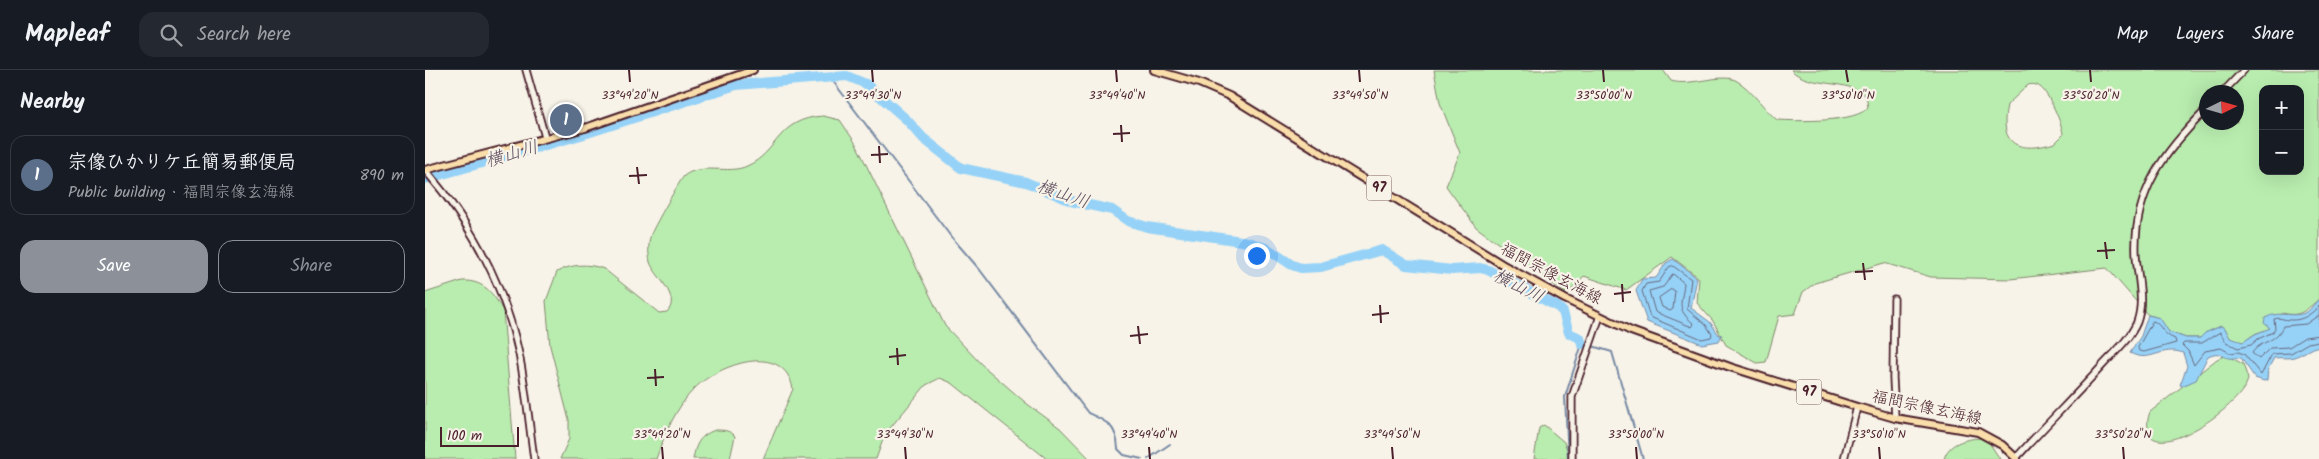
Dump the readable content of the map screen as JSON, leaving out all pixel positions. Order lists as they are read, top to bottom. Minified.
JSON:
{"streets":{"main road":["97","福間宗像玄海線"]},"water":["横山川"],"scale_bar":"100 m","north":"right","page":{"header":"Mapleaf","search":"Search here","nav":["Map","Layers","Share"],"heading":"Nearby","map_buttons":["+","−"],"pins":"1","list":[{"mark":"1","name":"宗像ひかりケ丘簡易郵便局","note":"Public building · 福間宗像玄海線","value":"890 m"}],"buttons":["Save","Share"],"scale":"100 m"},"coordinates":["33°49'20\"N","33°49'30\"N","33°49'40\"N","33°49'50\"N","33°50'00\"N","33°50'10\"N","33°50'20\"N"]}
